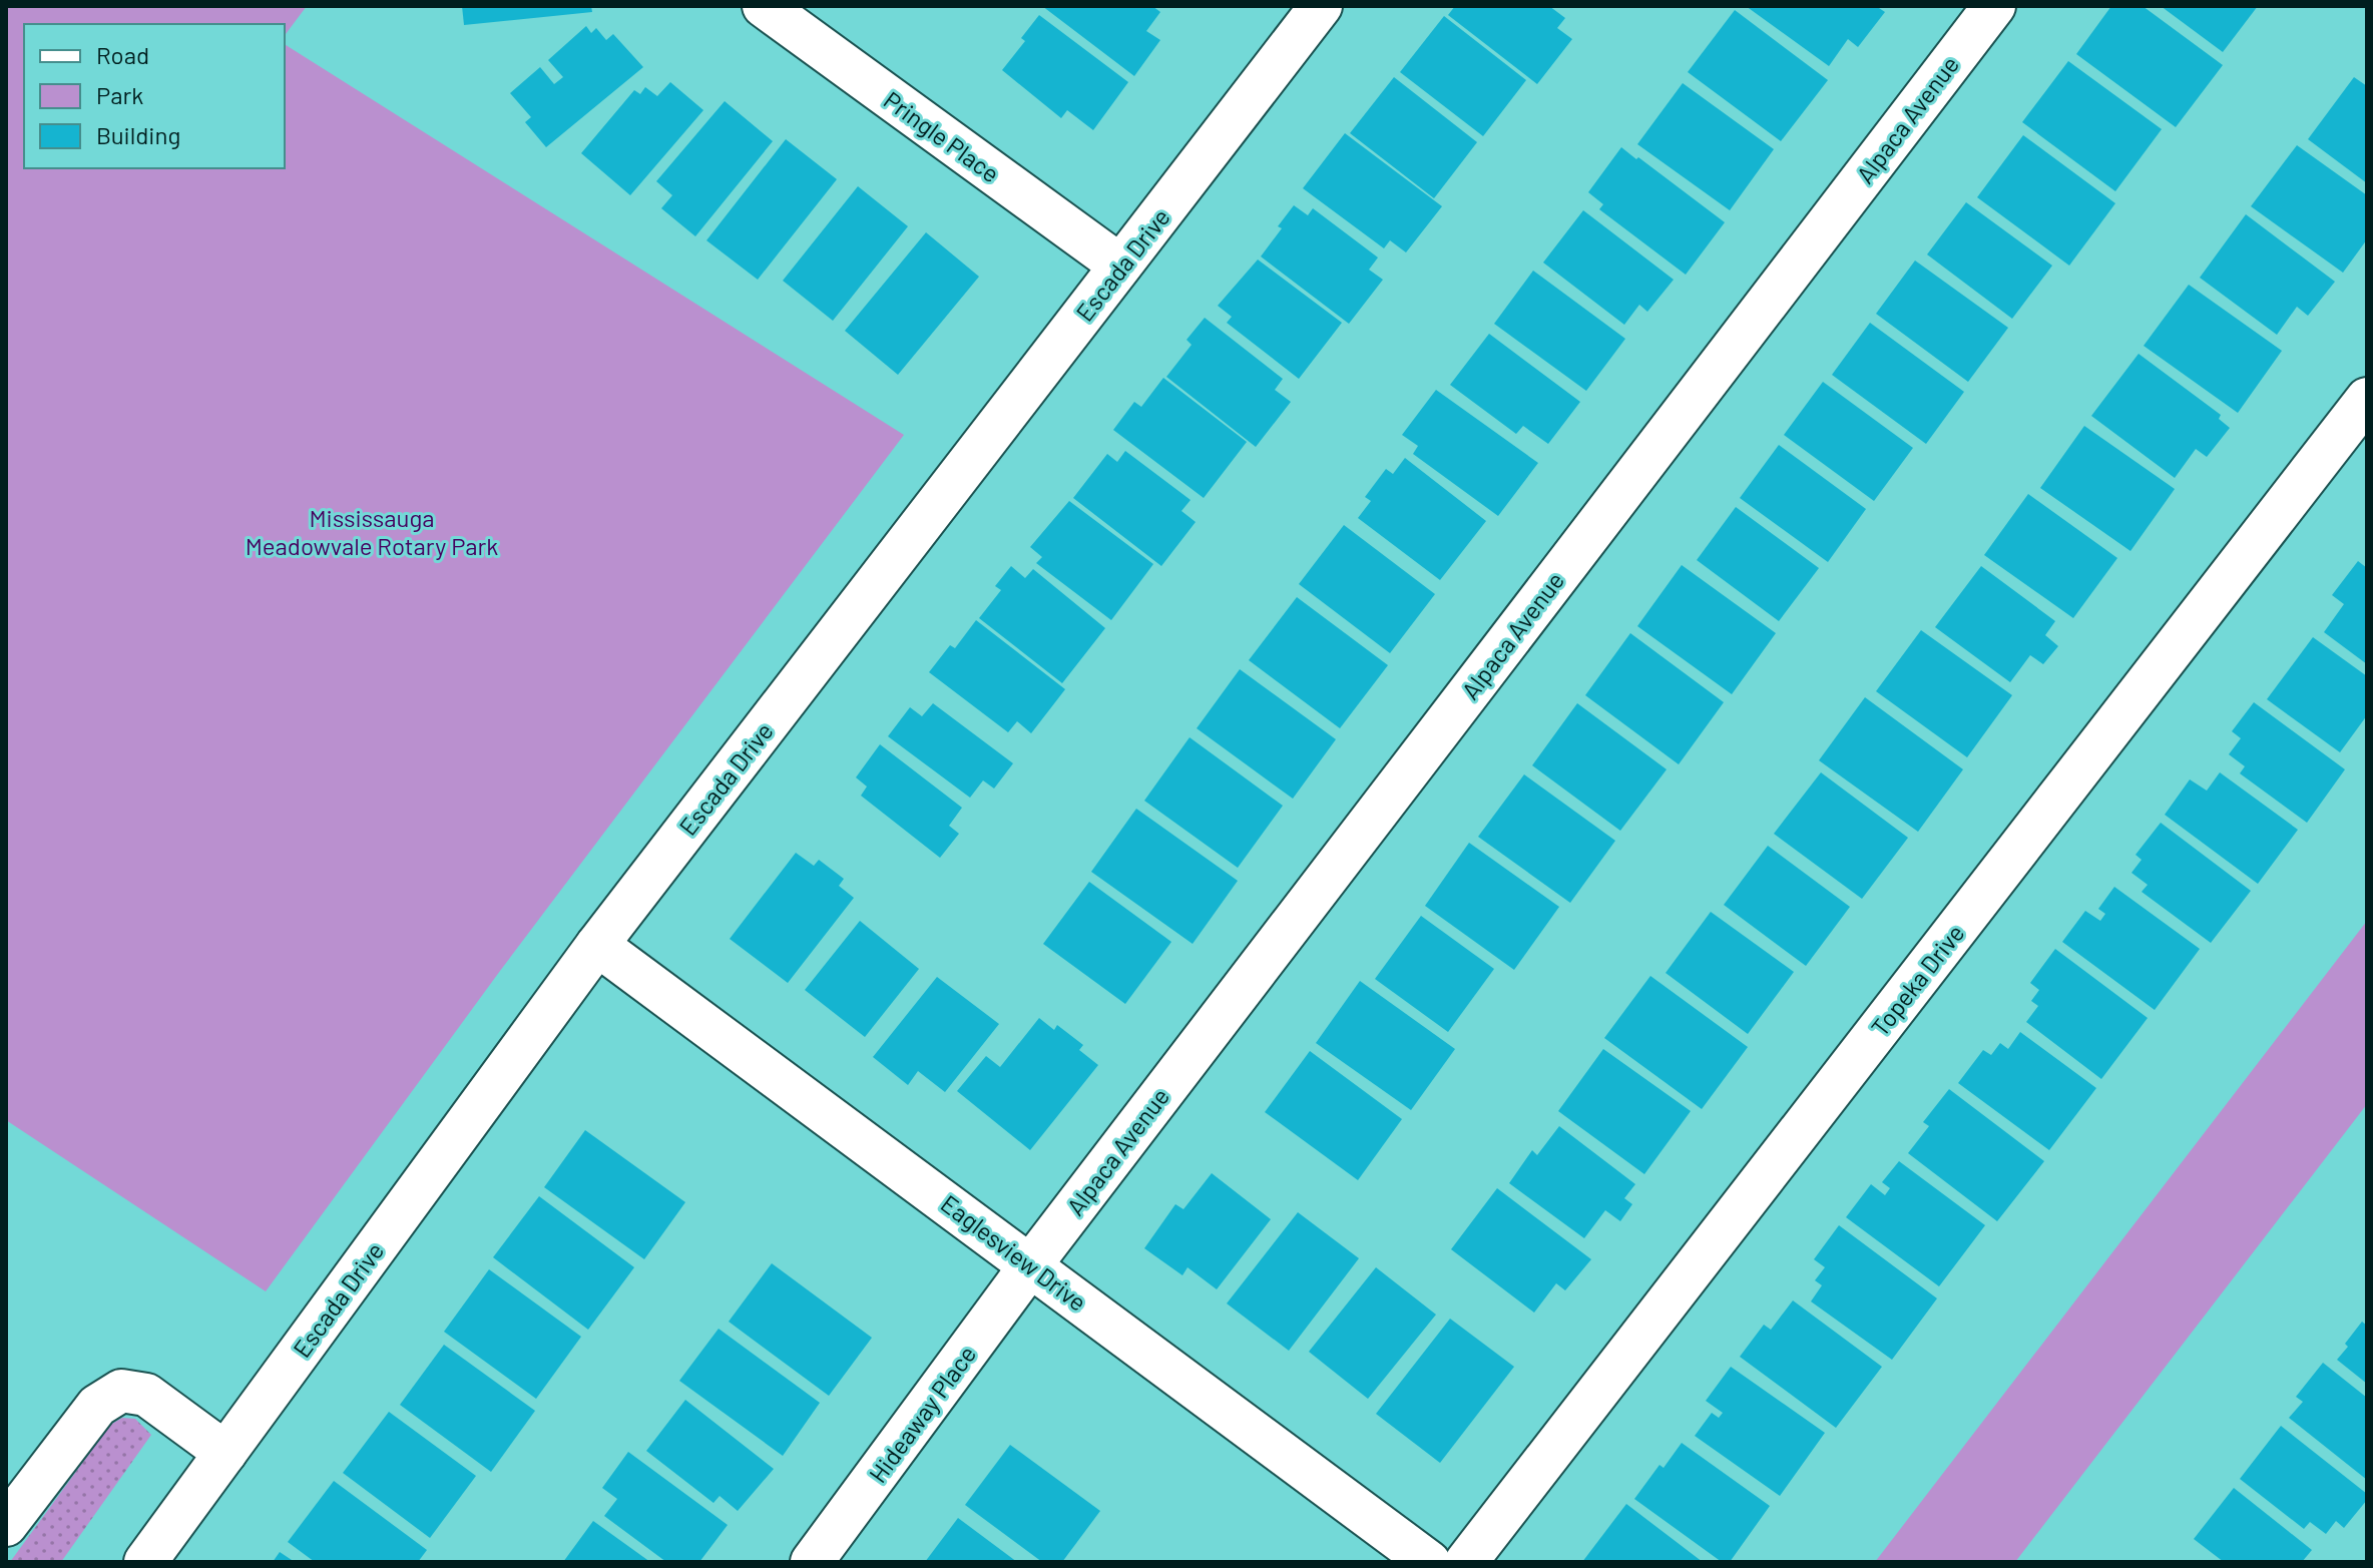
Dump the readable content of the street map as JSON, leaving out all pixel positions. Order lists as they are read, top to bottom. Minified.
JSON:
{"streets":{"street":["Alpaca Avenue","Pringle Place","Escada Drive","Topeka Drive","Eaglesview Drive","Hideaway Place"]},"crossings":[["Alpaca Avenue","Eaglesview Drive"],["Alpaca Avenue","Hideaway Place"],["Pringle Place","Escada Drive"],["Escada Drive","Eaglesview Drive"],["Eaglesview Drive","Hideaway Place"]],"parks":["Mississauga Meadowvale Rotary Park"],"legend":["Road","Park","Building"]}
